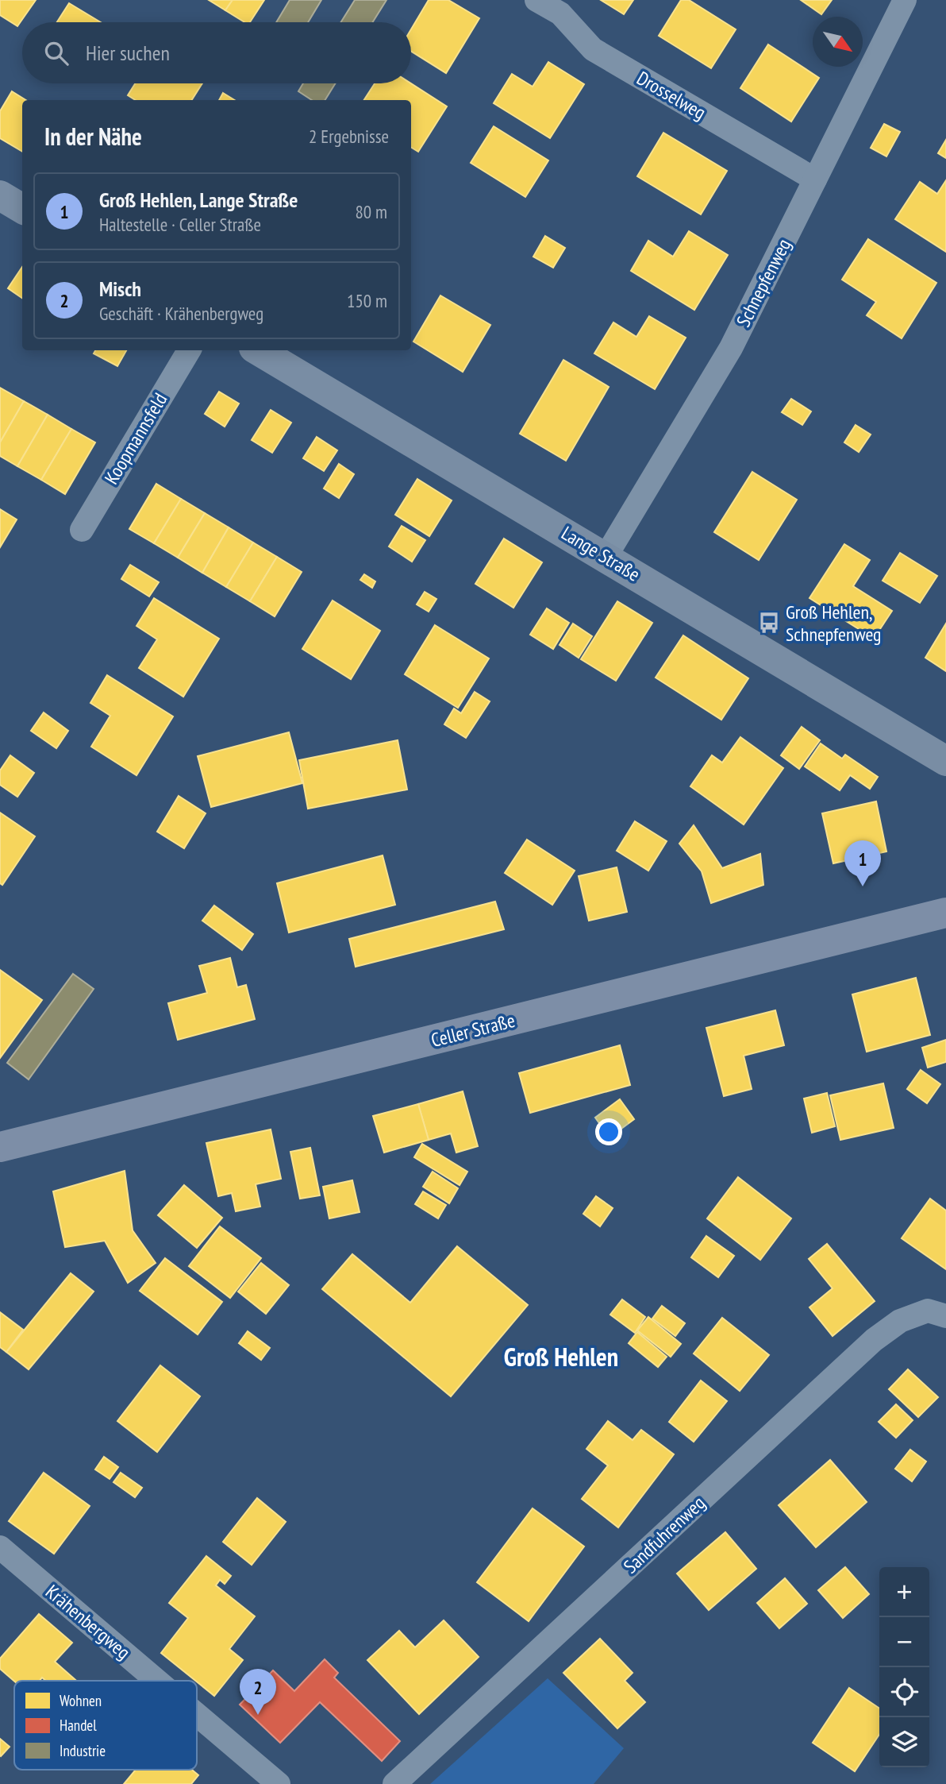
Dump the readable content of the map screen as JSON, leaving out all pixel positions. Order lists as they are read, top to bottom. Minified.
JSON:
{"streets":{"main road":["Lange Straße","Celler Straße"],"street":["Drosselweg","Schnepfenweg","Koopmannsfeld","Sandfuhrenweg","Krähenbergweg"]},"crossings":[["Drosselweg","Schnepfenweg"],["Schnepfenweg","Lange Straße"]],"districts":["Groß Hehlen"],"places":{"bus stop":["Groß Hehlen, Schnepfenweg"]},"legend":["Wohnen","Handel","Industrie"],"north":"bottom right","page":{"search":"Hier suchen","heading":["In der Nähe","2 Ergebnisse"],"list":[{"mark":"1","name":"Groß Hehlen, Lange Straße","note":"Haltestelle · Celler Straße","value":"80 m"},{"mark":"2","name":"Misch","note":"Geschäft · Krähenbergweg","value":"150 m"}],"pins":["1","2"],"map_buttons":["+","−"]}}
